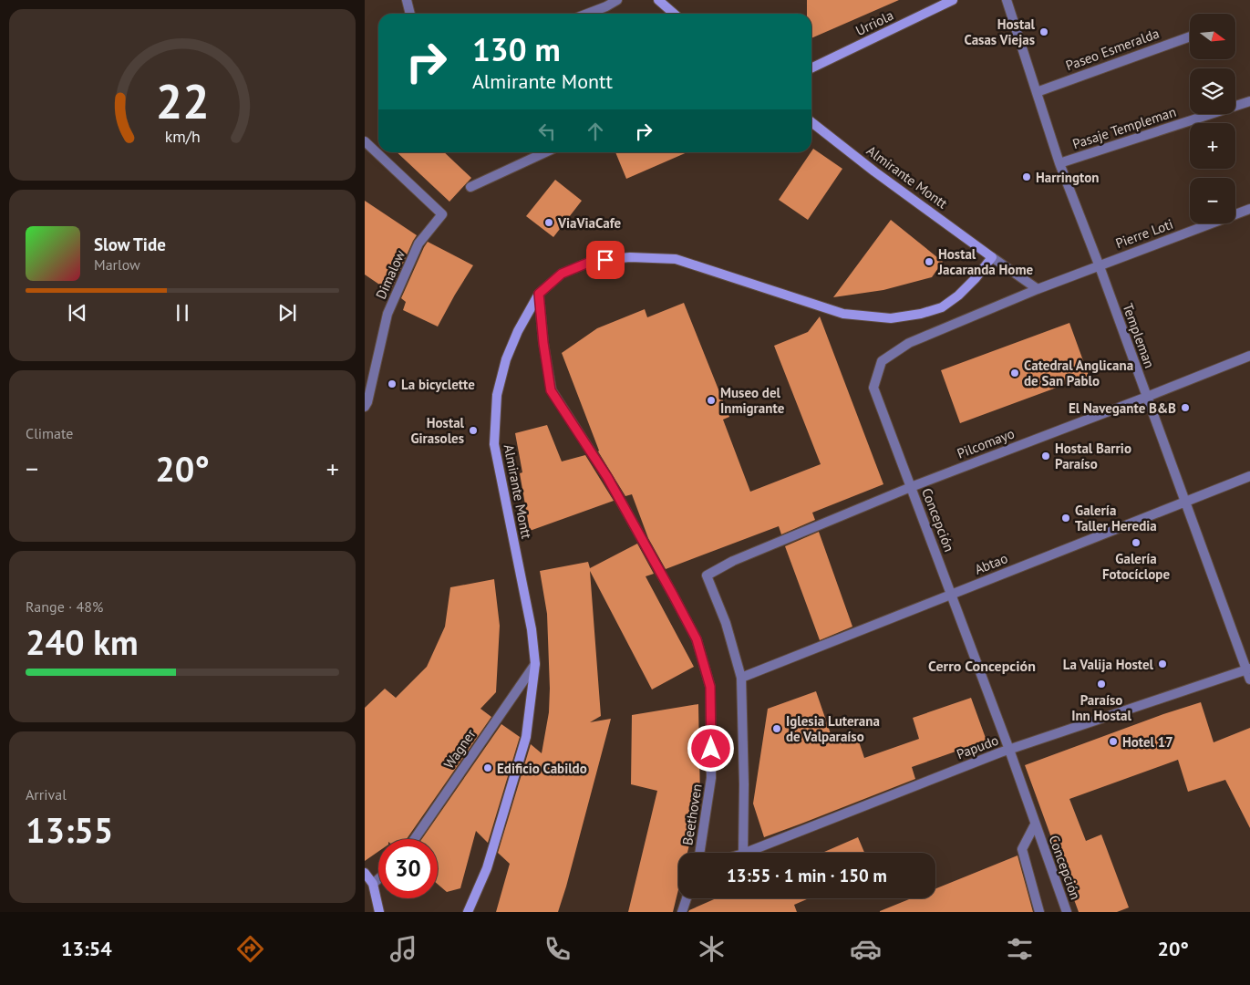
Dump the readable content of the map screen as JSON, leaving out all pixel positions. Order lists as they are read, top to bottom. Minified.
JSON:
{"streets":{"main road":["Urriola","Almirante Montt"],"street":["Paseo Esmeralda","Pasaje Templeman","Pierre Loti","Dimalow","Templeman","Pilcomayo","Concepción","Abtao","Papudo","Wagner","Beethoven"]},"crossings":[["Paseo Esmeralda","Templeman"],["Pasaje Templeman","Templeman"],["Almirante Montt","Concepción"],["Almirante Montt","Wagner"],["Almirante Montt","Beethoven"],["Pierre Loti","Templeman"],["Pierre Loti","Concepción"],["Templeman","Pilcomayo"],["Templeman","Concepción"],["Templeman","Abtao"],["Templeman","Papudo"],["Pilcomayo","Concepción"],["Pilcomayo","Abtao"],["Concepción","Abtao"],["Concepción","Papudo"]],"districts":["Cerro Concepción"],"places":["Hostal Casas Viejas","Harrington","ViaViaCafe","Hostal Jacaranda Home","Catedral Anglicana de San Pablo","La bicyclette","Museo del Inmigrante","El Navegante B&B","Hostal Girasoles","Hostal Barrio Paraíso","Galería Taller Heredia","Galería Fotocíclope","La Valija Hostel","Paraíso Inn Hostal","Iglesia Luterana de Valparaíso","Hotel 17","Edificio Cabildo"],"north":"right","page":{"map_buttons":["+","−"],"turn":["130 m","Almirante Montt"],"song":["Slow Tide","Marlow"],"tile":["Climate",["Range · 48%","240 km"],["Arrival","13:55"]],"heat":["−","20°","+"],"limit":"30","trip":"13:55 · 1 min · 150 m","tabs":["13:54","20°"],"gauge":["22","km/h"]}}
